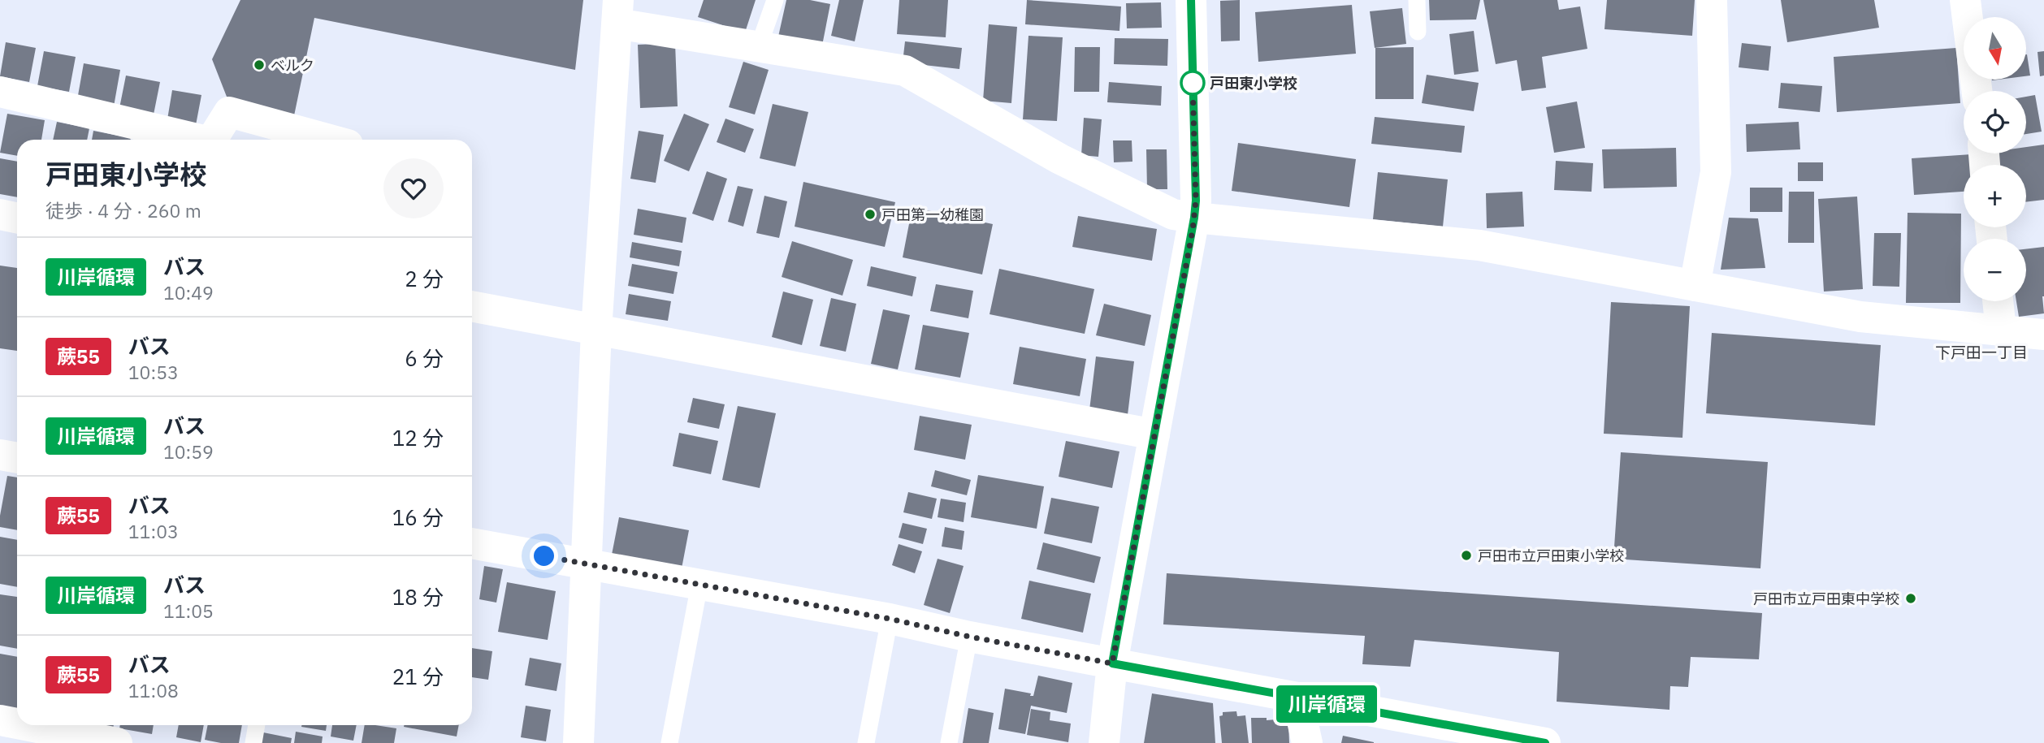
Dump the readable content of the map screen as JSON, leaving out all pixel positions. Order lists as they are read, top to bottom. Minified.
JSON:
{"districts":["下戸田一丁目"],"places":["ベルク","戸田東小学校","戸田第一幼稚園","戸田市立戸田東小学校","戸田市立戸田東中学校"],"lines":["bus line 川岸循環"],"north":"bottom","page":{"on_map":"川岸循環","map_buttons":["+","−"],"heading":["戸田東小学校","徒歩 · 4 分 · 260 m"],"list":[{"mark":"川岸循環","name":"バス","note":"10:49","value":"2 分"},{"mark":"蕨55","name":"バス","note":"10:53","value":"6 分"},{"mark":"川岸循環","name":"バス","note":"10:59","value":"12 分"},{"mark":"蕨55","name":"バス","note":"11:03","value":"16 分"},{"mark":"川岸循環","name":"バス","note":"11:05","value":"18 分"},{"mark":"蕨55","name":"バス","note":"11:08","value":"21 分"}]}}
